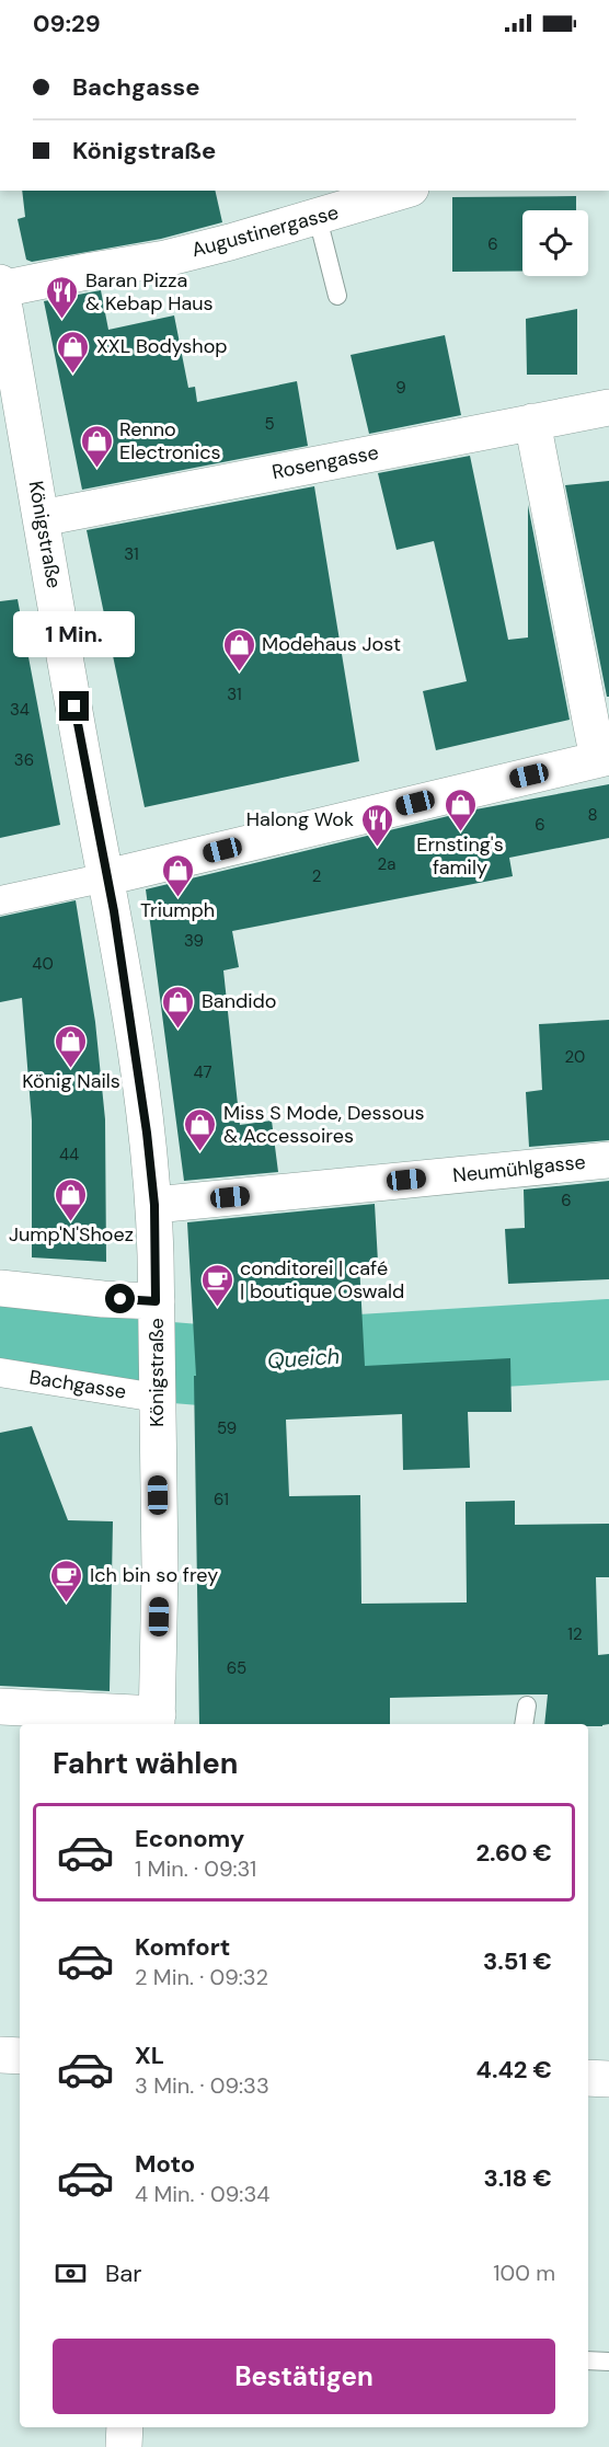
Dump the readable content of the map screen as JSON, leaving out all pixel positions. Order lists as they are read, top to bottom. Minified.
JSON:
{"streets":{"street":["Augustinergasse","Rosengasse","Königstraße","Neumühlgasse","Bachgasse"]},"crossings":[["Augustinergasse","Königstraße"],["Rosengasse","Königstraße"],["Königstraße","Neumühlgasse"],["Königstraße","Bachgasse"]],"water":["Queich"],"places":{"restaurant":["Baran Pizza & Kebap Haus","Halong Wok"],"shop":["XXL Bodyshop","Renno Electronics","Modehaus Jost","Ernsting's family","Triumph","Bandido","König Nails","Miss S Mode, Dessous & Accessoires","Jump'N'Shoez"],"cafe":["conditorei | café | boutique Oswald","Ich bin so frey"]},"house_numbers":["6","9","5","31","31","34","36","8","6","2a","2","39","40","20","47","44","6","59","61","12","65"],"page":{"status":"09:29","banner":["Bachgasse","Königstraße"],"bubble":"1 Min.","heading":"Fahrt wählen","list":[{"name":"Economy","note":"1 Min. · 09:31","value":"2.60 €"},{"name":"Komfort","note":"2 Min. · 09:32","value":"3.51 €"},{"name":"XL","note":"3 Min. · 09:33","value":"4.42 €"},{"name":"Moto","note":"4 Min. · 09:34","value":"3.18 €"}],"pay":["Bar","100 m"],"buttons":"Bestätigen"}}
